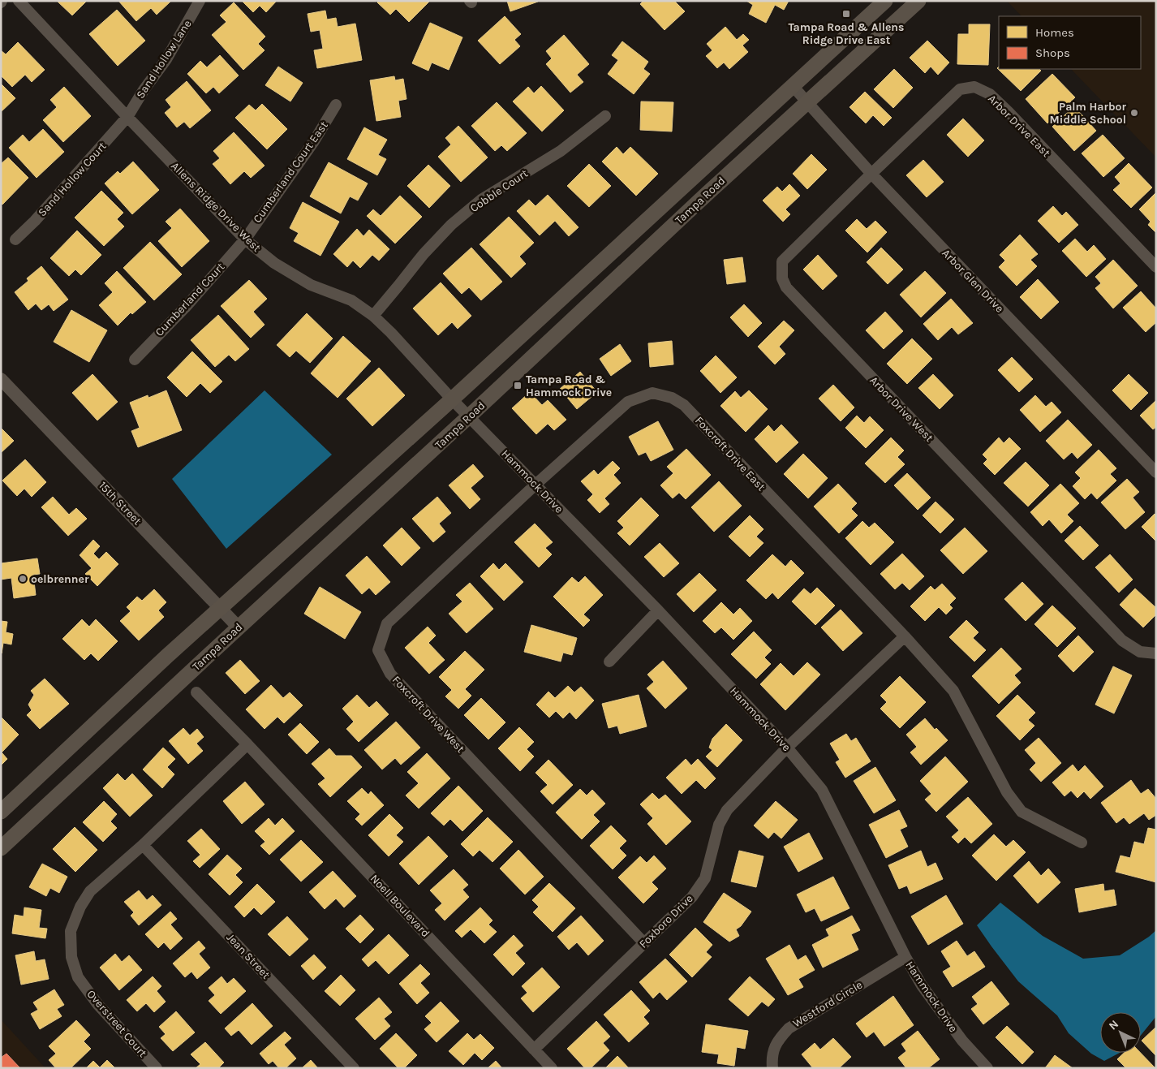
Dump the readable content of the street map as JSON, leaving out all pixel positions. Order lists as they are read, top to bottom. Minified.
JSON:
{"streets":{"main road":["Tampa Road"],"street":["Sand Hollow Lane","Arbor Drive East","Cumberland Court East","Sand Hollow Court","Cobble Court","Allens Ridge Drive West","Arbor Glen Drive","Cumberland Court","Arbor Drive West","Foxcroft Drive East","Hammock Drive","15th Street","Foxcroft Drive West","Noell Boulevard","Foxboro Drive","Jean Street","Westford Circle","Overstreet Court"]},"crossings":[["Sand Hollow Lane","Sand Hollow Court"],["Sand Hollow Lane","Allens Ridge Drive West"],["Arbor Drive East","Arbor Glen Drive"],["Arbor Drive East","Arbor Drive West"],["Cumberland Court East","Allens Ridge Drive West"],["Cumberland Court East","Cumberland Court"],["Sand Hollow Court","Allens Ridge Drive West"],["Cobble Court","Allens Ridge Drive West"],["Tampa Road","Allens Ridge Drive West"],["Tampa Road","Arbor Glen Drive"],["Tampa Road","Hammock Drive"],["Tampa Road","15th Street"],["Allens Ridge Drive West","Cumberland Court"],["Allens Ridge Drive West","Hammock Drive"],["Arbor Glen Drive","Arbor Drive West"],["Foxcroft Drive East","Hammock Drive"],["Foxcroft Drive East","Foxcroft Drive West"],["Foxcroft Drive East","Foxboro Drive"],["Hammock Drive","Foxcroft Drive West"],["Hammock Drive","Foxboro Drive"],["Hammock Drive","Westford Circle"],["Foxcroft Drive West","Foxboro Drive"],["Noell Boulevard","Foxboro Drive"],["Jean Street","Overstreet Court"]],"places":{"transit":["Tampa Road & Allens Ridge Drive East","Tampa Road & Hammock Drive"],"other":["Palm Harbor Middle School","oelbrenner"]},"legend":["Homes","Shops"],"north":"top left"}
